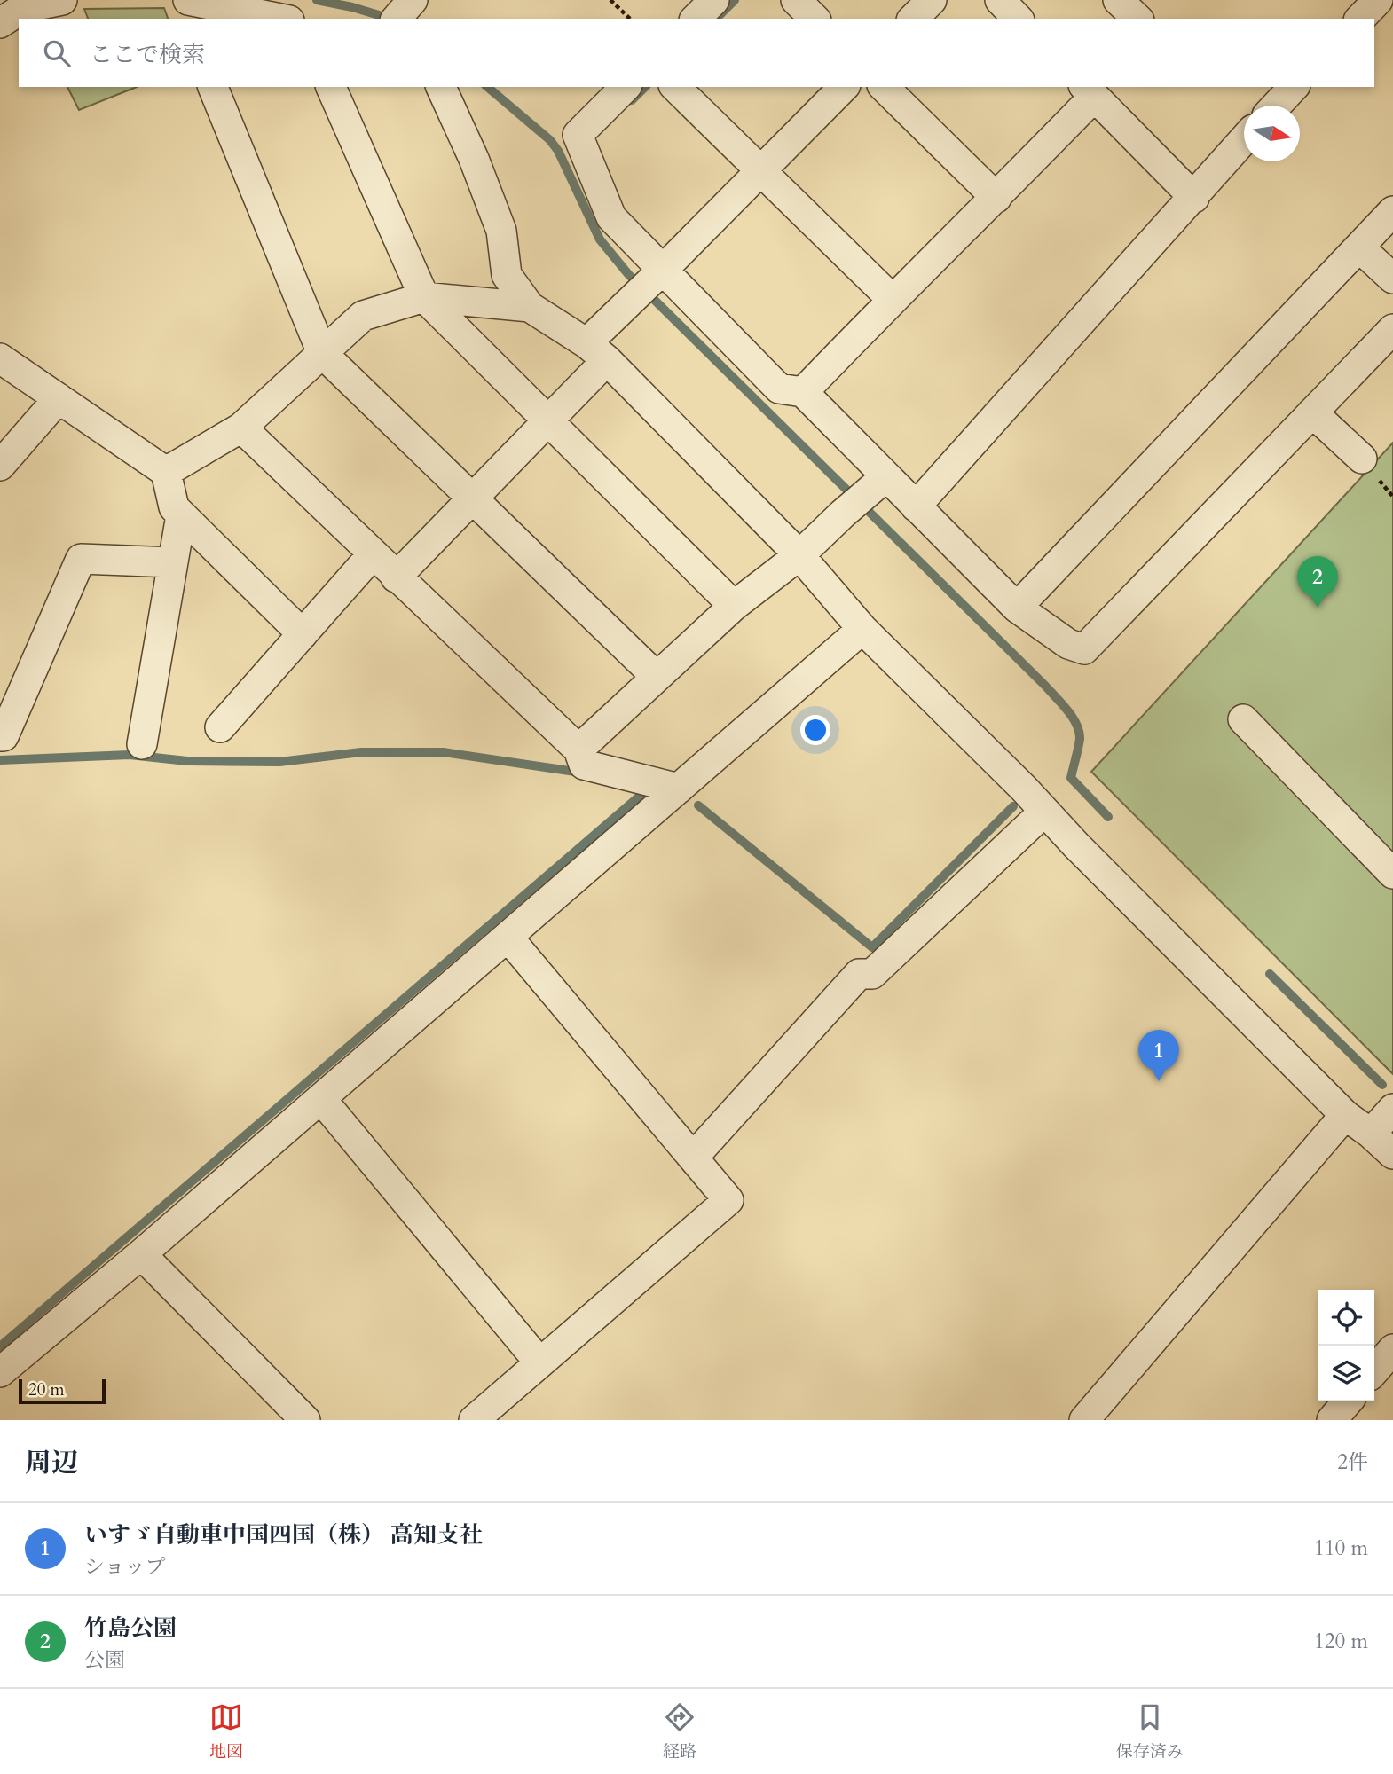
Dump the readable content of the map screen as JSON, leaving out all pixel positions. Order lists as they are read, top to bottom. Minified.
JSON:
{"scale_bar":"20 m","north":"right","page":{"search":"ここで検索","pins":["2","1"],"scale":"20 m","heading":["周辺","2件"],"list":[{"mark":"1","name":"いすゞ自動車中国四国（株） 高知支社","note":"ショップ","value":"110 m"},{"mark":"2","name":"竹島公園","note":"公園","value":"120 m"}],"nav":["地図","経路","保存済み"]}}
